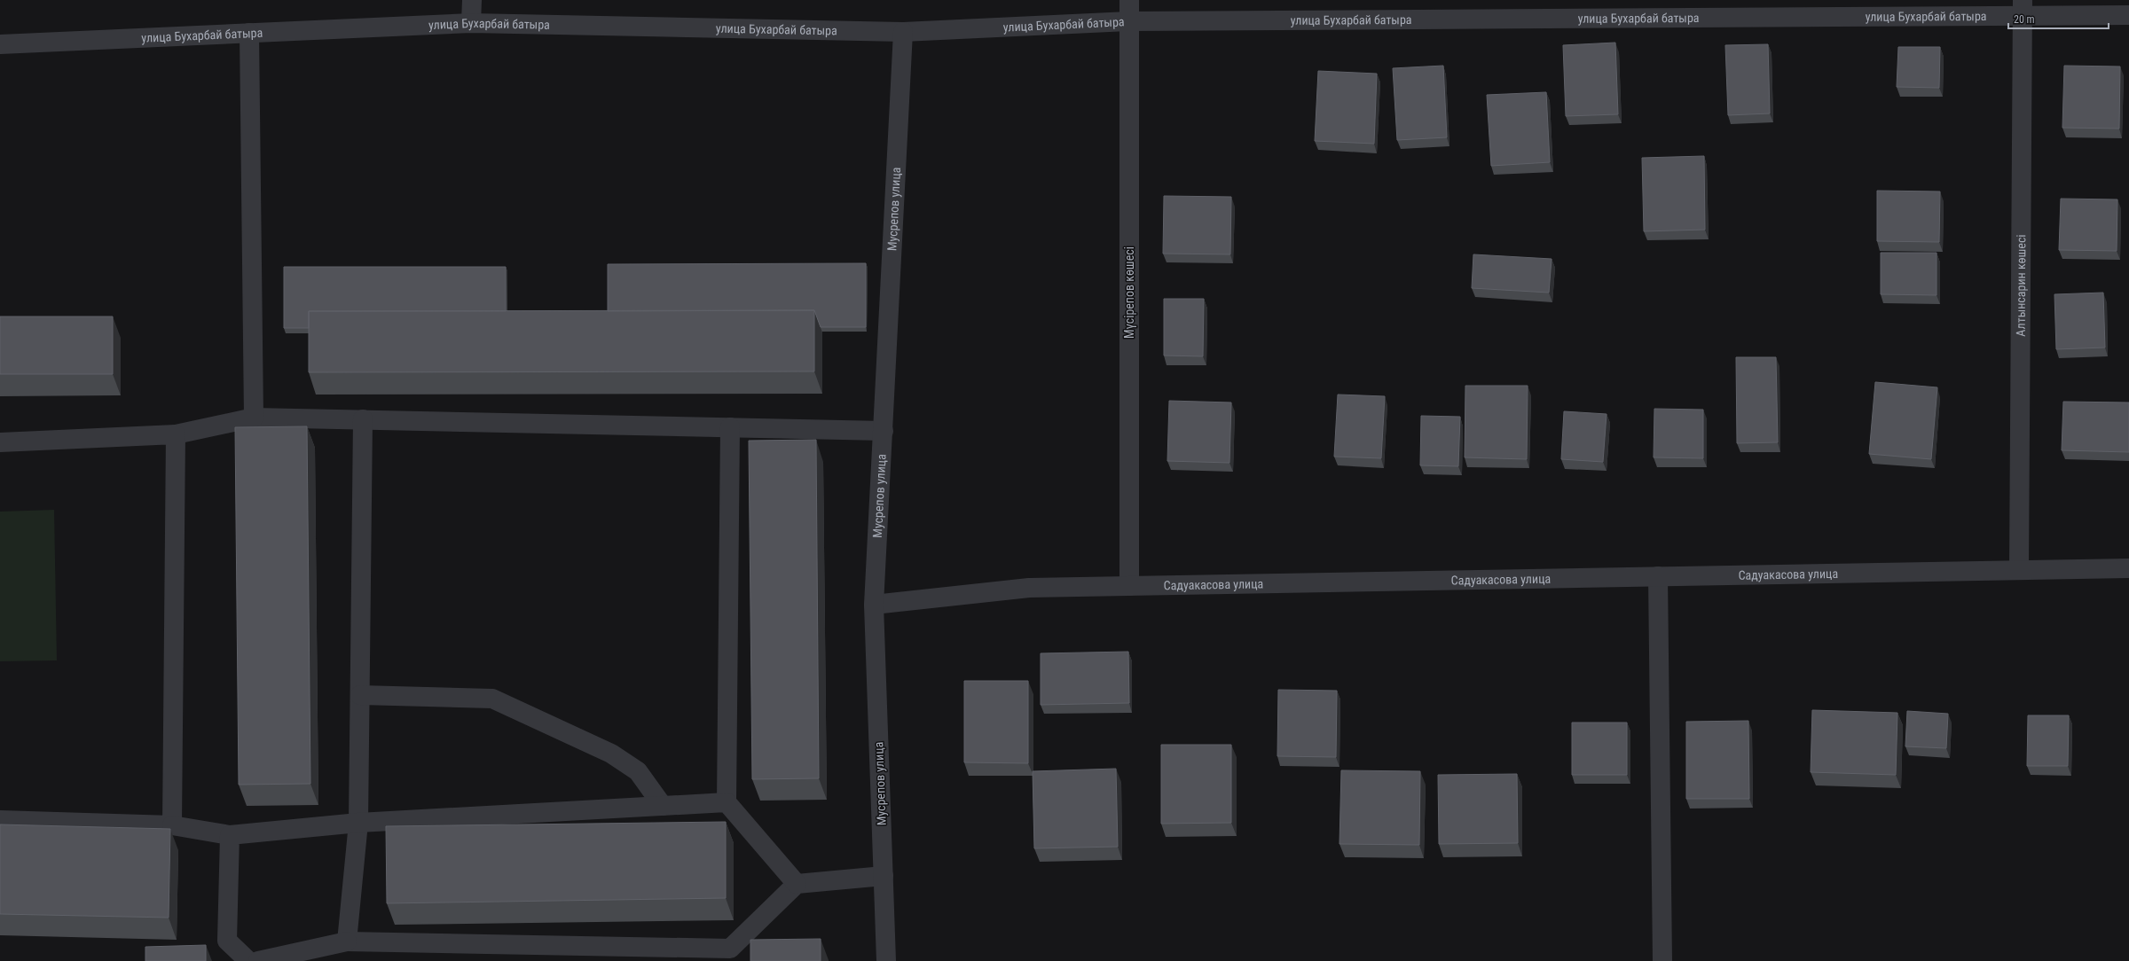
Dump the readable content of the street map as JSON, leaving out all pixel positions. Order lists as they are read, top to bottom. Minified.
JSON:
{"streets":{"street":["улица Бухарбай батыра","Мусрепов улица","Алтынсарин көшесі","Мүсірепов көшесі","Садуакасова улица"]},"crossings":[["улица Бухарбай батыра","Мусрепов улица"],["улица Бухарбай батыра","Алтынсарин көшесі"],["улица Бухарбай батыра","Мүсірепов көшесі"],["Мусрепов улица","Садуакасова улица"],["Алтынсарин көшесі","Садуакасова улица"],["Мүсірепов көшесі","Садуакасова улица"]],"scale_bar":"20 m"}
